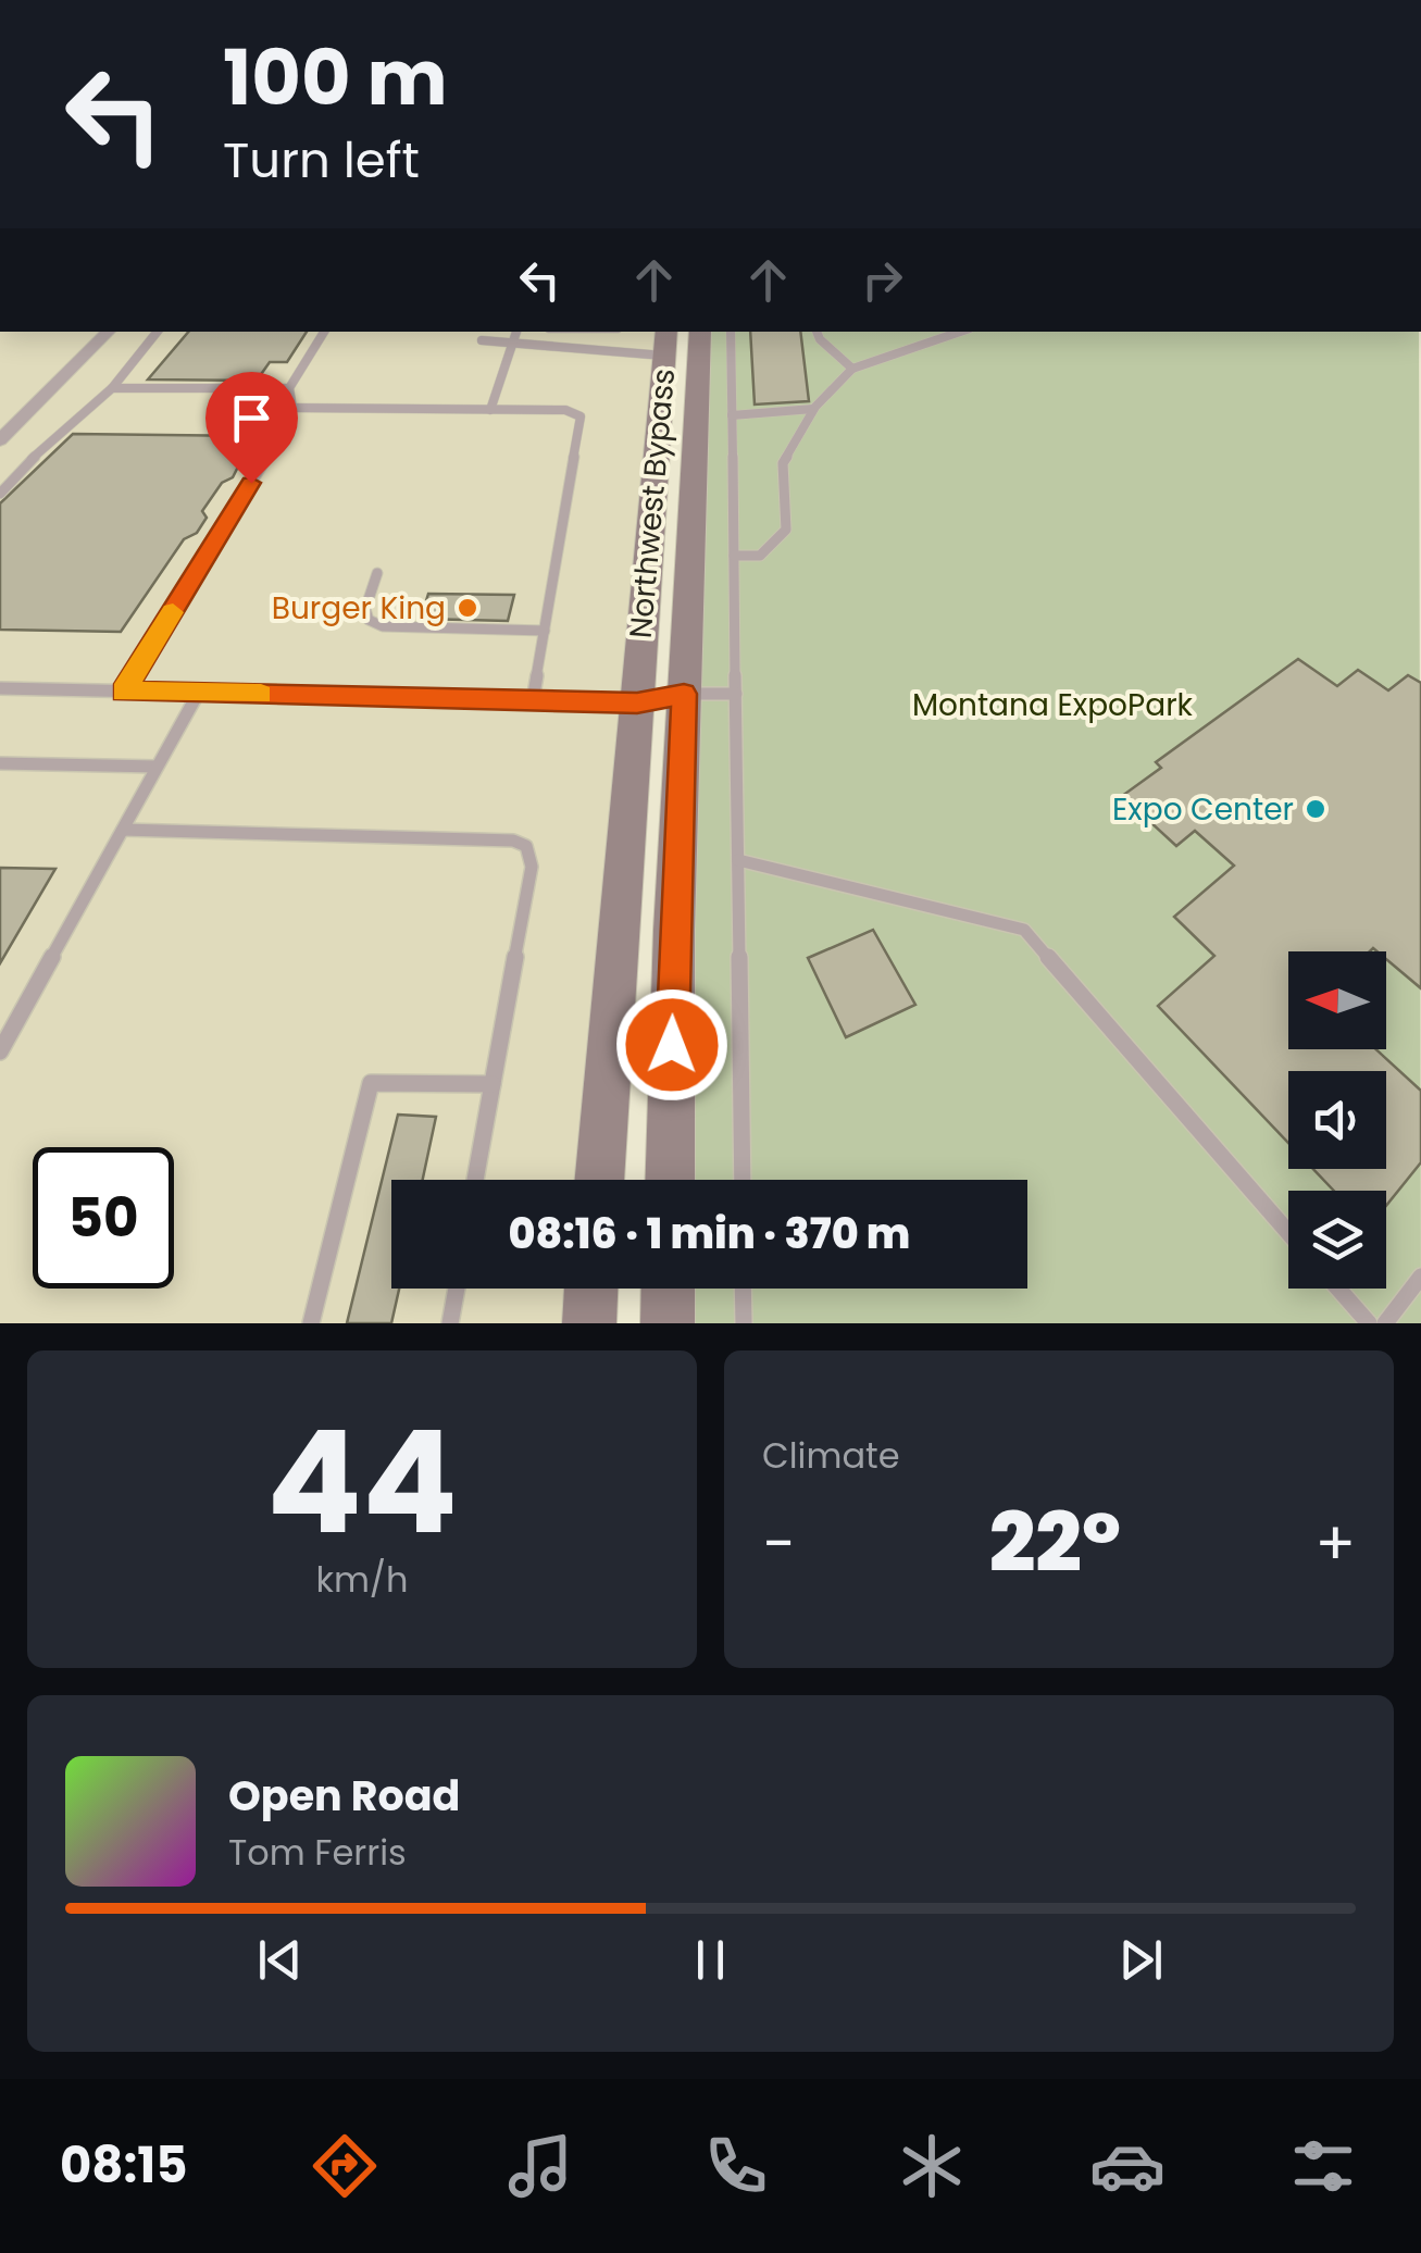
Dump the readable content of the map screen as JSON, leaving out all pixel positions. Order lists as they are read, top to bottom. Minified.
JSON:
{"streets":{"main road":["Northwest Bypass"]},"parks":["Montana ExpoPark"],"places":["Burger King","Expo Center"],"north":"left","page":{"turn":["100 m","Turn left"],"limit":"50","trip":"08:16 · 1 min · 370 m","tile":[["44","km/h"],"Climate"],"heat":["−","22°","+"],"song":["Open Road","Tom Ferris"],"tabs":"08:15"}}
